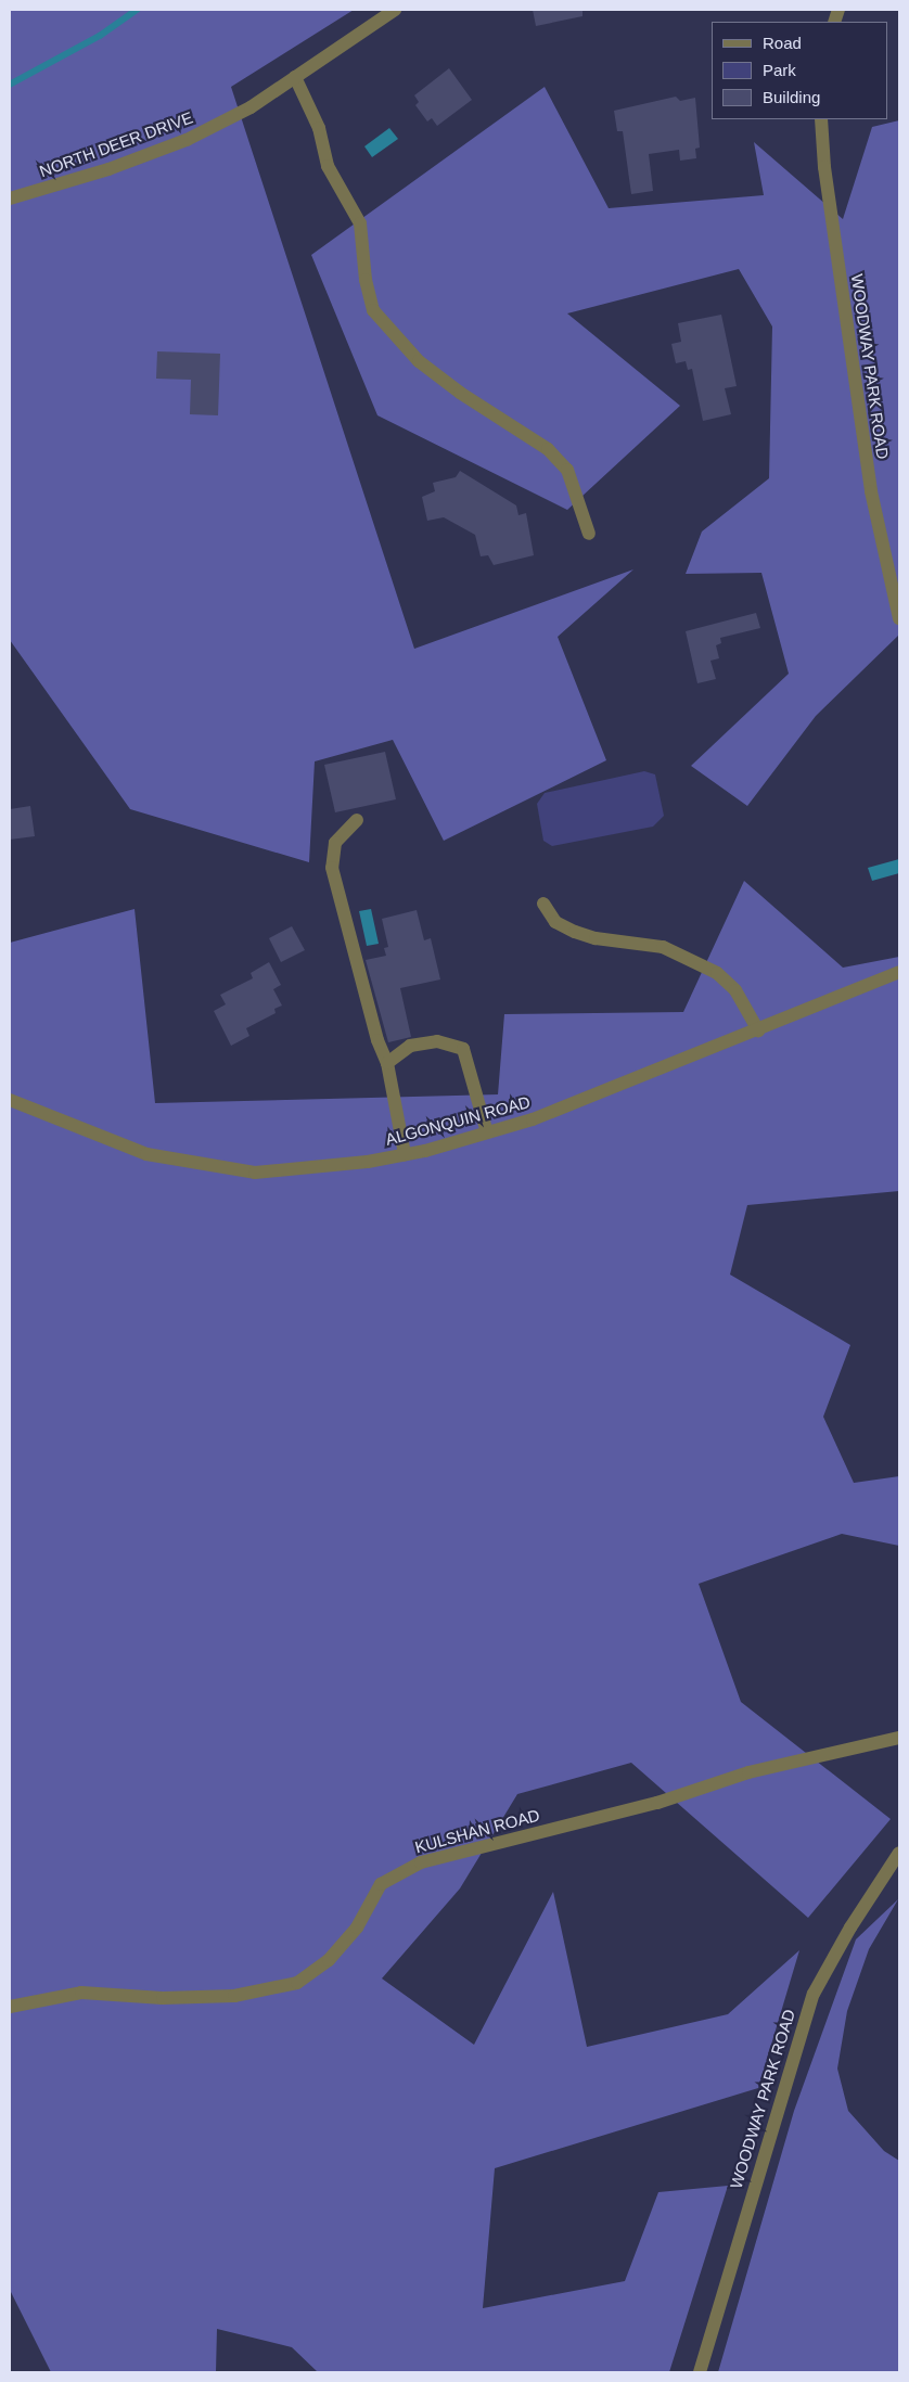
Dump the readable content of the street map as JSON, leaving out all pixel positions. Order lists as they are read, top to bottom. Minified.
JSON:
{"streets":{"street":["NORTH DEER DRIVE","WOODWAY PARK ROAD","ALGONQUIN ROAD","KULSHAN ROAD"]},"legend":["Road","Park","Building"]}
